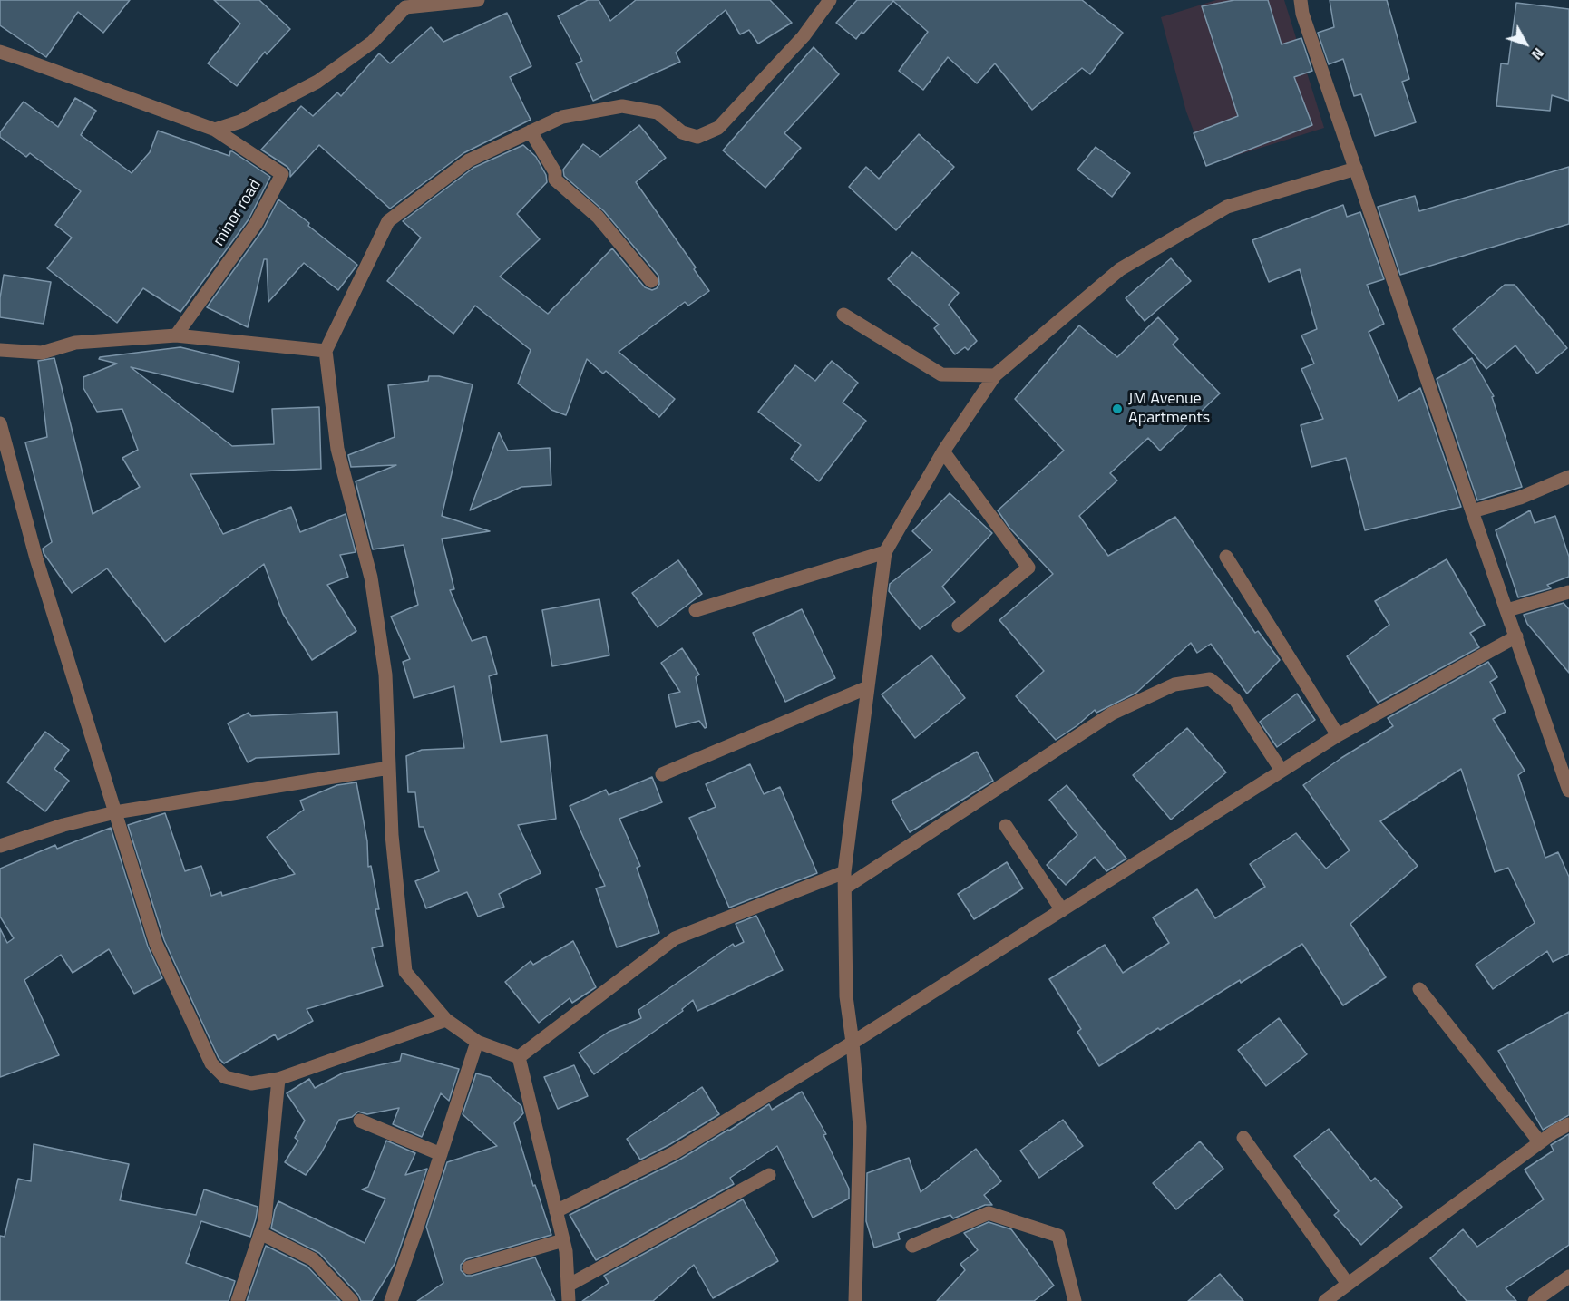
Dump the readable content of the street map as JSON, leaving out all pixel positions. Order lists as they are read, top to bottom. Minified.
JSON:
{"streets":{"street":["minor road"]},"places":["JM Avenue Apartments"],"north":"bottom right"}
